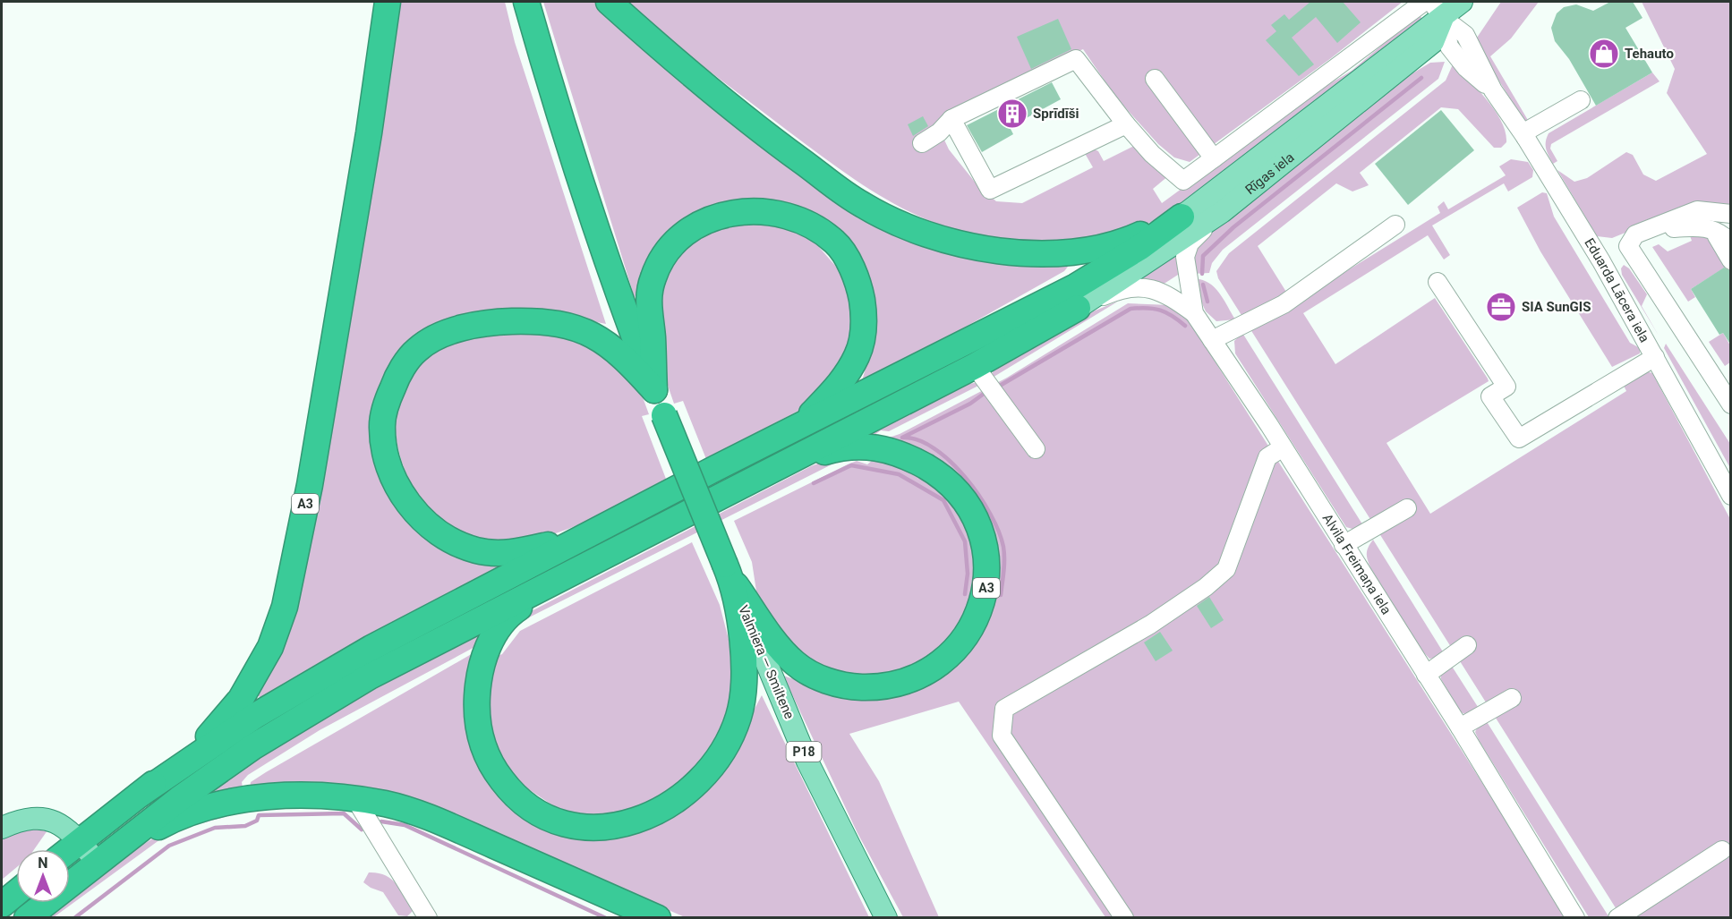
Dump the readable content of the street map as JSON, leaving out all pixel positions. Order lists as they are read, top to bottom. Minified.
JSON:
{"streets":{"highway":["A3"],"main road":["Rīgas iela","Valmiera — Smiltene","P18"],"street":["Eduarda Lācera iela","Alvila Freimaņa iela"]},"crossings":[["Rīgas iela","Eduarda Lācera iela"],["Rīgas iela","A3"],["Rīgas iela","Alvila Freimaņa iela"],["A3","Valmiera — Smiltene"]],"places":{"shop":["Tehauto"],"building":["Sprīdīši"],"office":["SIA SunGIS"]},"north":"top"}
